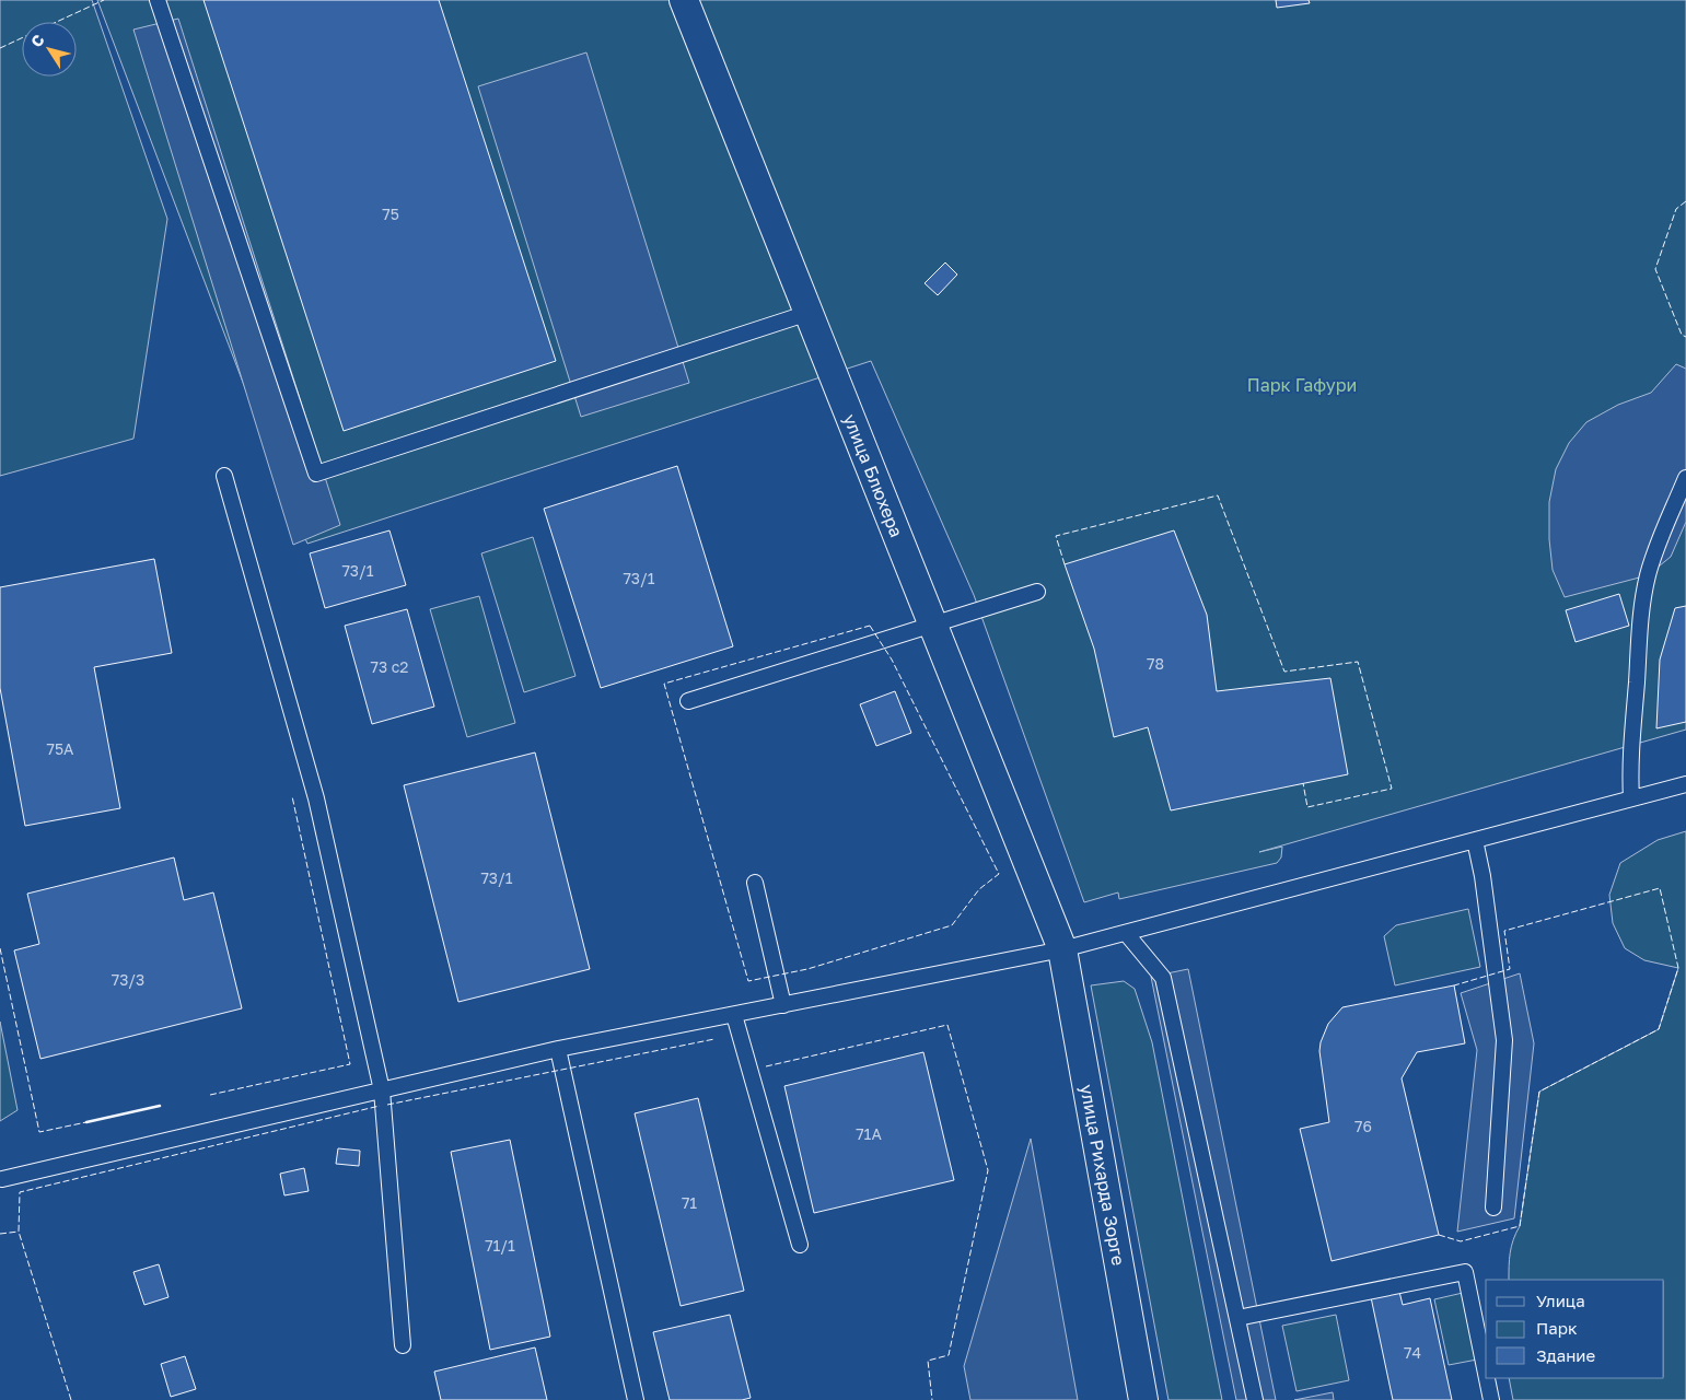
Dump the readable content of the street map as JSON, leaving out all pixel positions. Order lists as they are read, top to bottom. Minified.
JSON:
{"streets":{"street":["улица Блюхера","улица Рихарда Зорге"]},"crossings":[["улица Блюхера","улица Рихарда Зорге"]],"parks":["Парк Гафури"],"house_numbers":["75","73/1","73/1","78","73 с2","75А","73/1","73/3","76","71А","71","71/1","74"],"legend":["Улица","Парк","Здание"],"north":"top left"}
